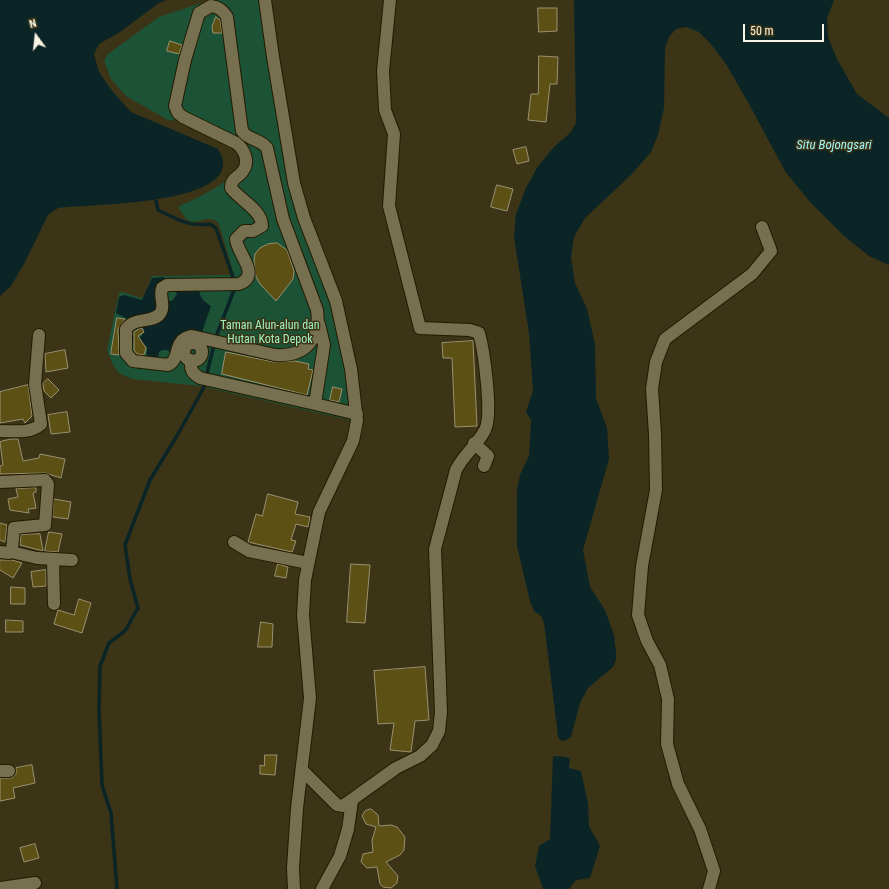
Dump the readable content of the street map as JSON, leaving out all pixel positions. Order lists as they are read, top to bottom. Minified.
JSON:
{"water":["Situ Bojongsari"],"parks":["Taman Alun-alun dan Hutan Kota Depok"],"scale_bar":"50 m","north":"top"}
